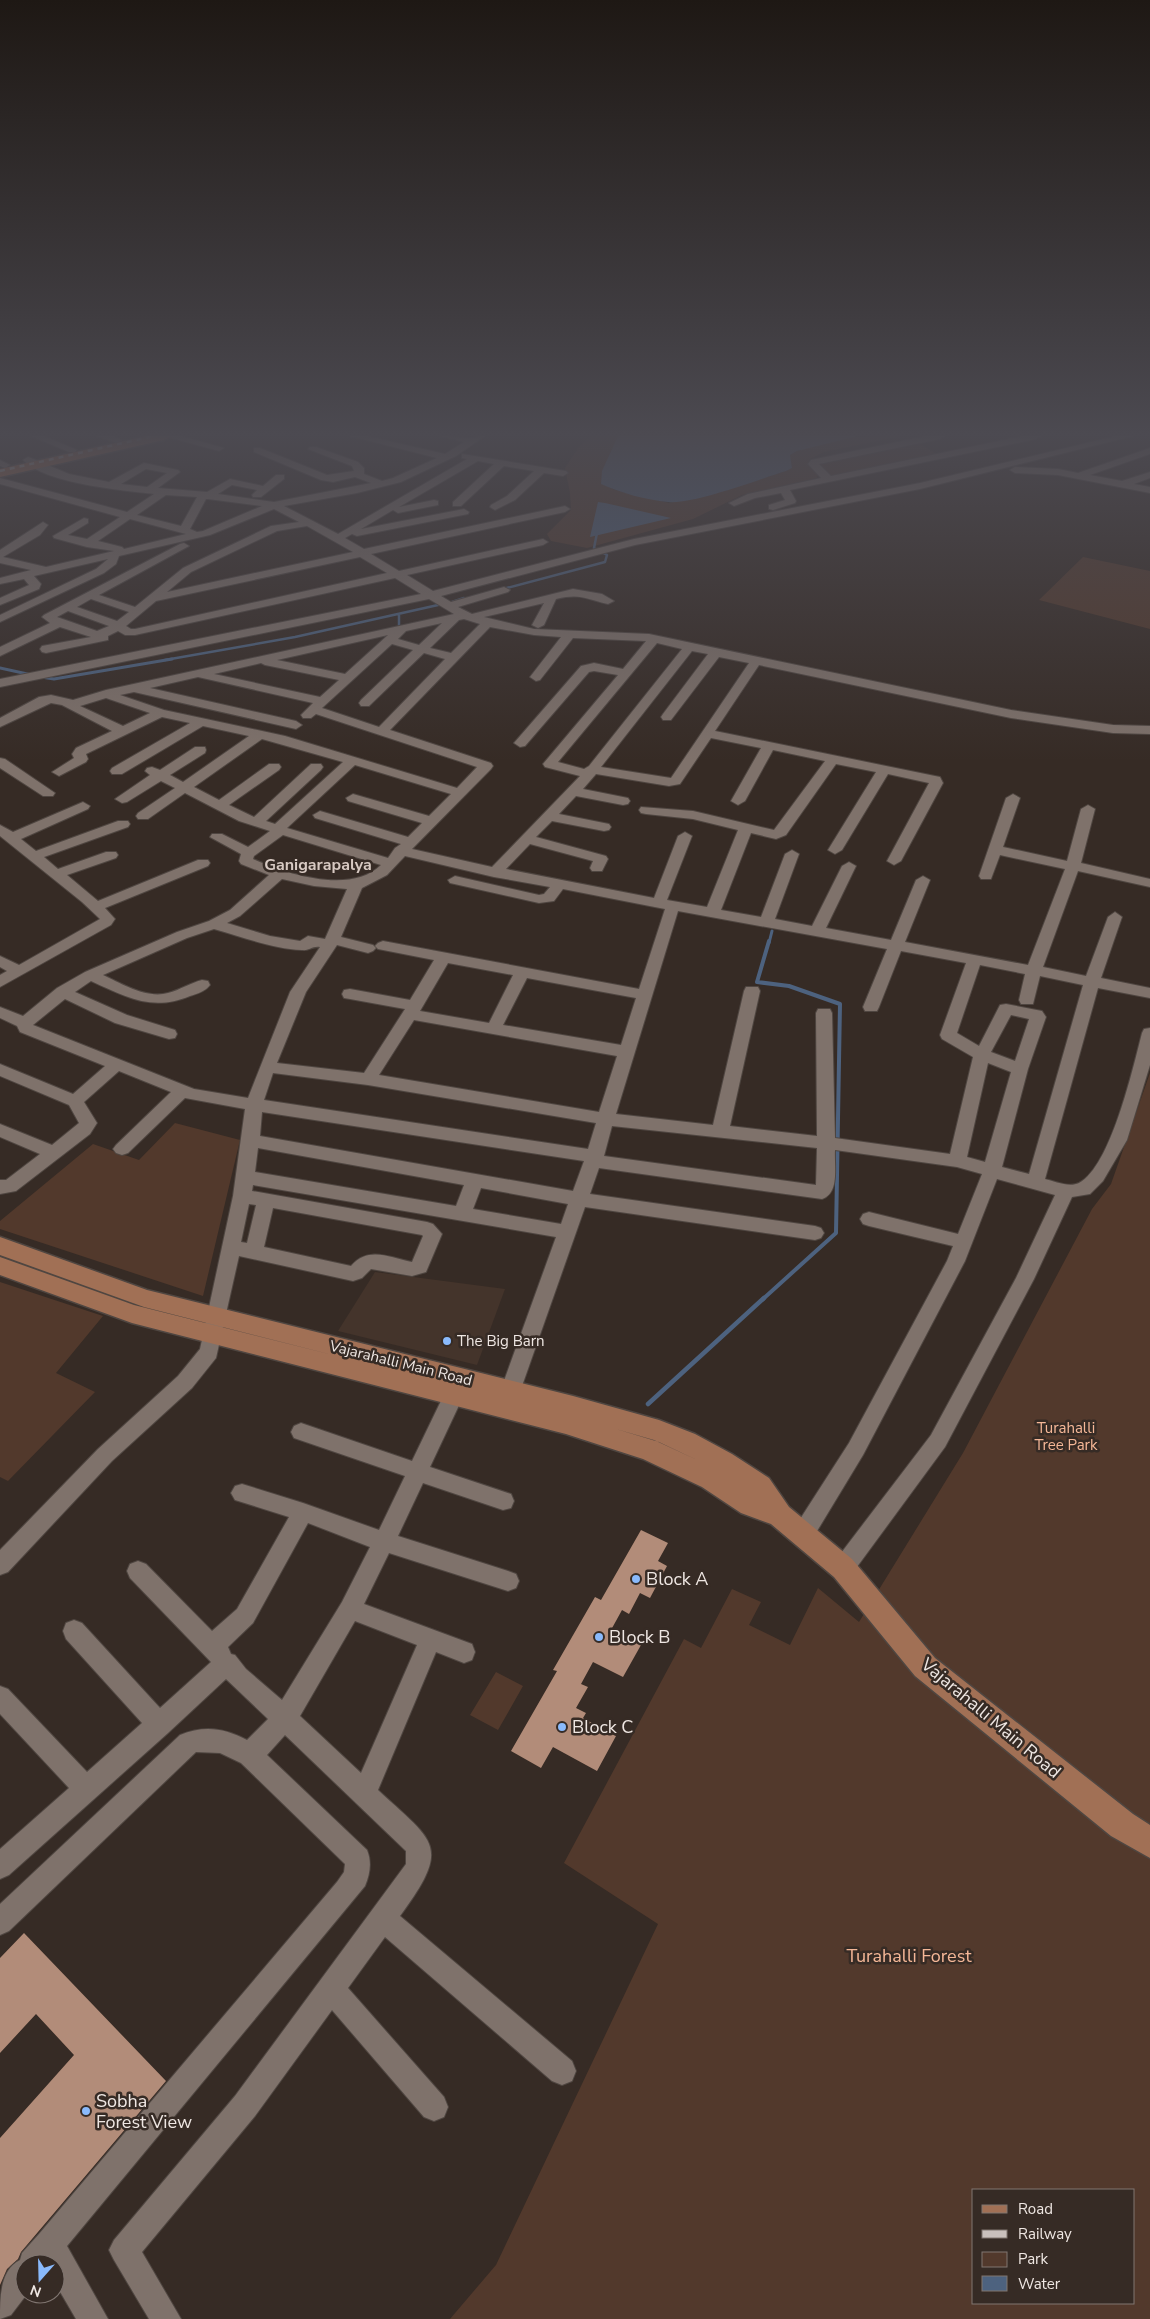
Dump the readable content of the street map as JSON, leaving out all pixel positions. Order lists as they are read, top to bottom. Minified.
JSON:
{"streets":{"main road":["Vajarahalli Main Road"]},"districts":["Ganigarapalya"],"parks":["Turahalli Tree Park","Turahalli Forest"],"places":["The Big Barn","Block A","Block B","Block C","Sobha Forest View"],"legend":["Road","Railway","Park","Water"],"north":"bottom"}
